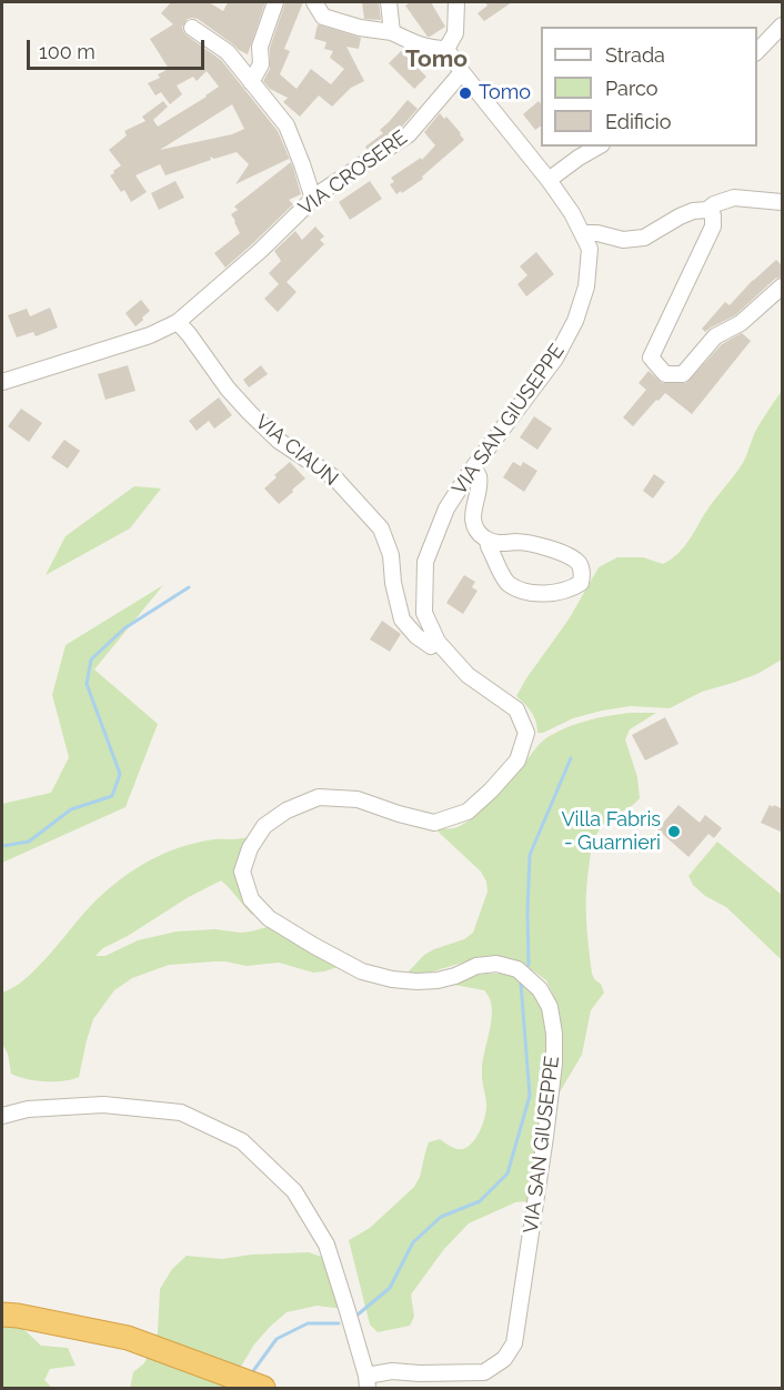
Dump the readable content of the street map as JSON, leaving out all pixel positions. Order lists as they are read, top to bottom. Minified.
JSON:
{"streets":{"street":["VIA CROSERE","VIA SAN GIUSEPPE","VIA CIAUN"]},"crossings":[["VIA CROSERE","VIA SAN GIUSEPPE"],["VIA CROSERE","VIA CIAUN"],["VIA SAN GIUSEPPE","VIA CIAUN"]],"districts":["Tomo"],"places":["Tomo","Villa Fabris - Guarnieri"],"legend":["Strada","Parco","Edificio"],"scale_bar":"100 m"}
